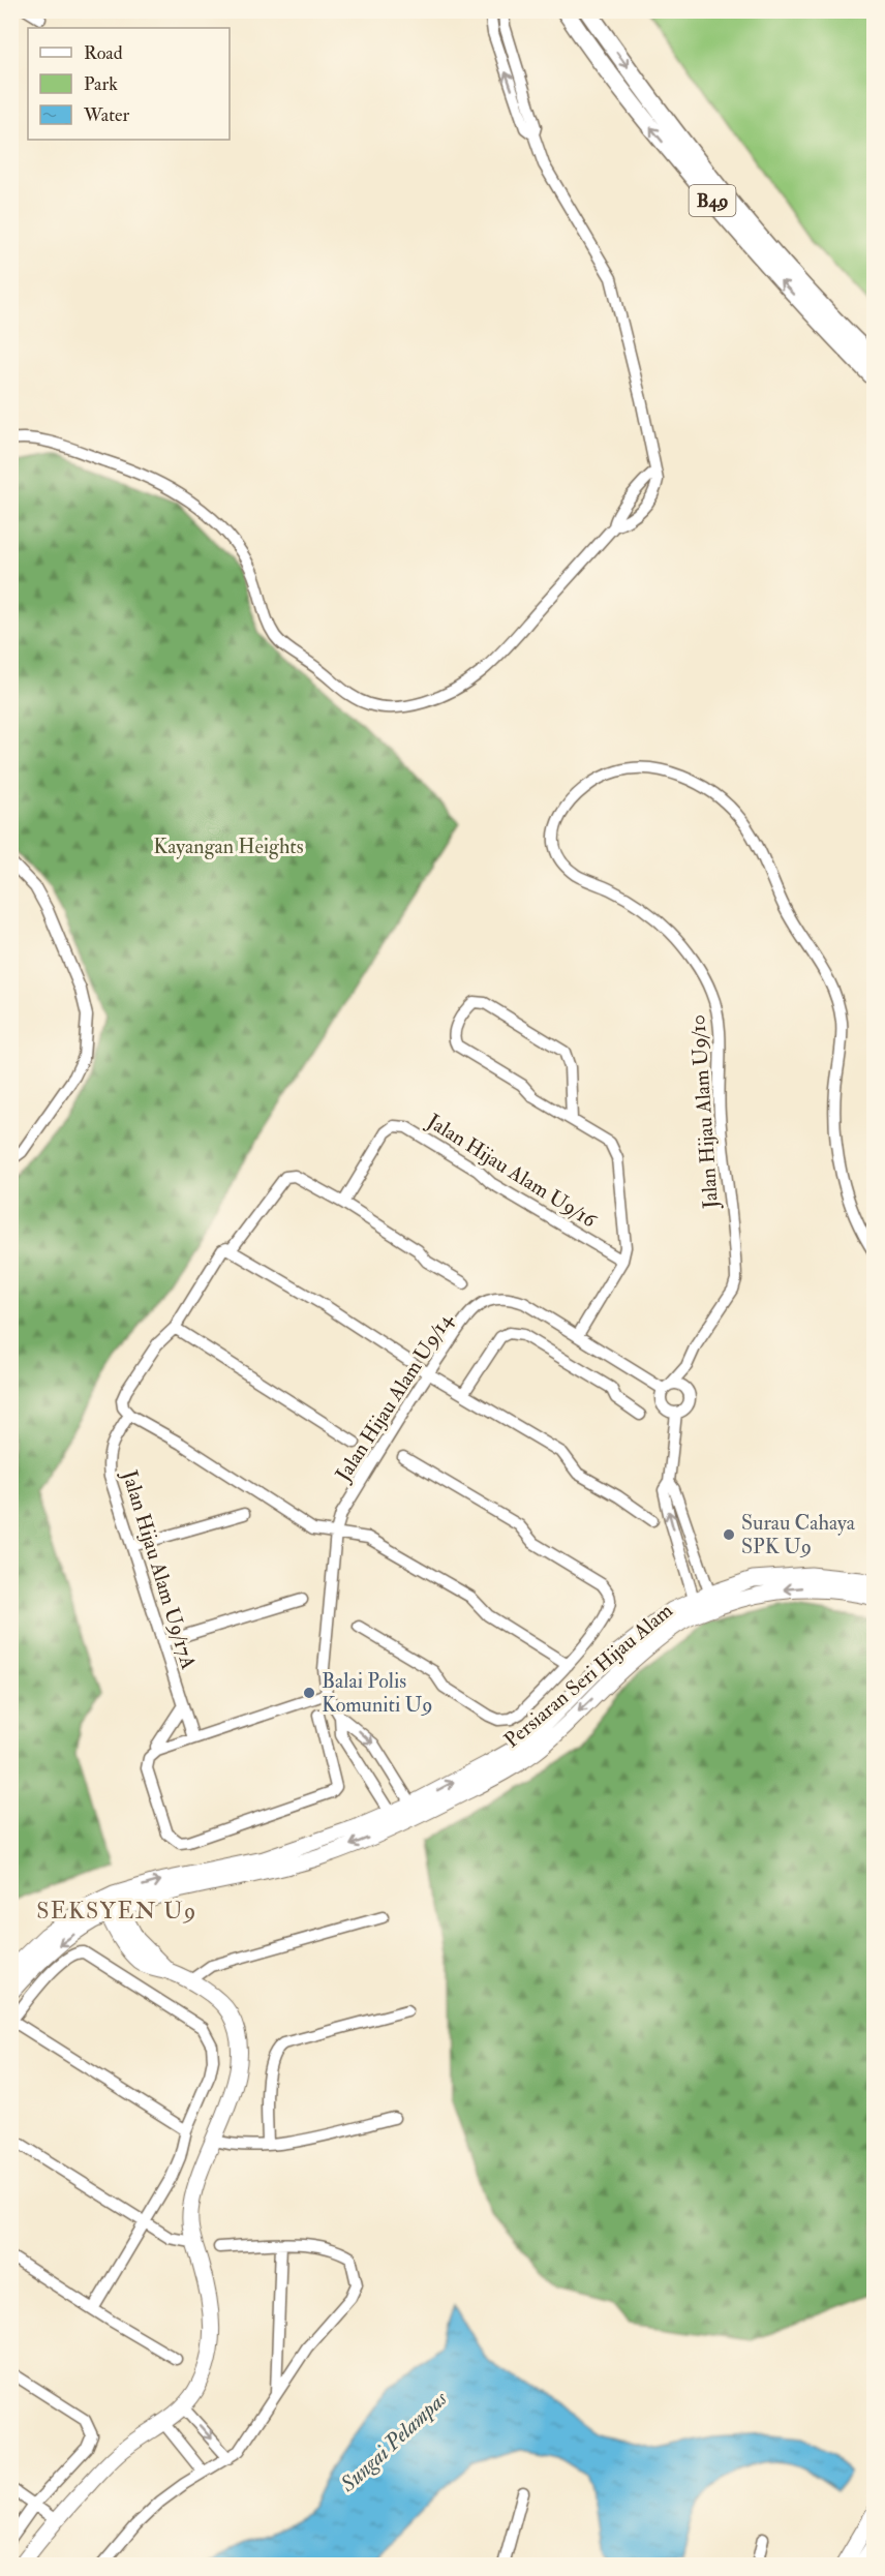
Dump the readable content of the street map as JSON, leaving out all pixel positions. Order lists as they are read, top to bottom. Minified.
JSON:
{"streets":{"main road":["B49"],"street":["Jalan Hijau Alam U9/10","Jalan Hijau Alam U9/16","Jalan Hijau Alam U9/14","Jalan Hijau Alam U9/17A","Persiaran Seri Hijau Alam"]},"crossings":[["Jalan Hijau Alam U9/10","Jalan Hijau Alam U9/14"]],"districts":["SEKSYEN U9"],"water":["Sungai Pelampas"],"parks":["Kayangan Heights"],"places":["Surau Cahaya SPK U9","Balai Polis Komuniti U9"],"legend":["Road","Park","Water"]}
